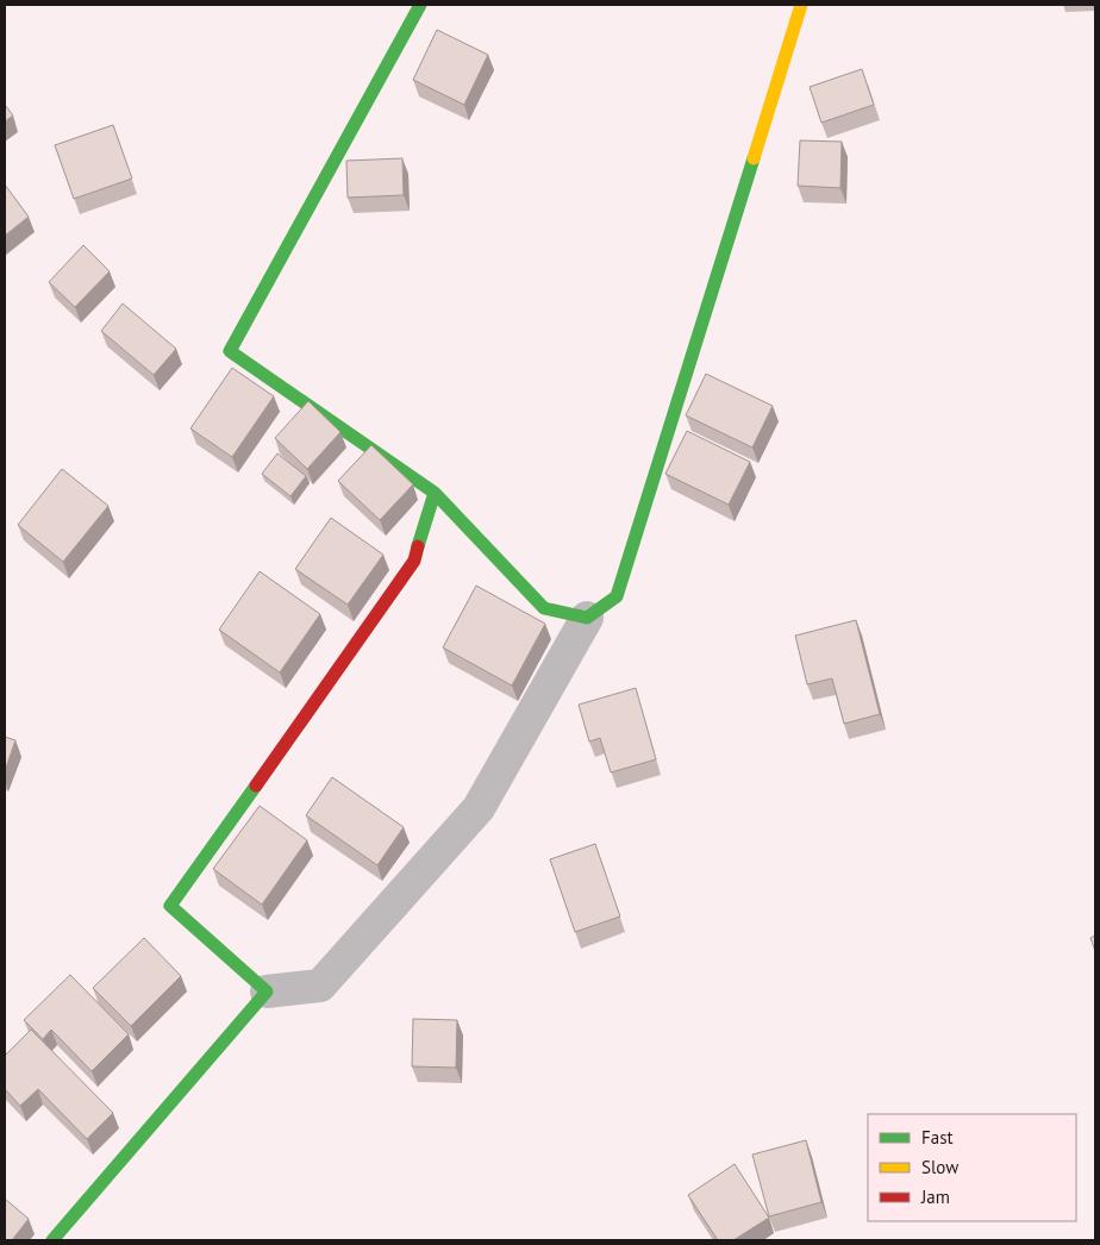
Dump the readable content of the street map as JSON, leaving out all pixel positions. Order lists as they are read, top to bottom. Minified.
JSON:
{"legend":["Fast","Slow","Jam"]}
